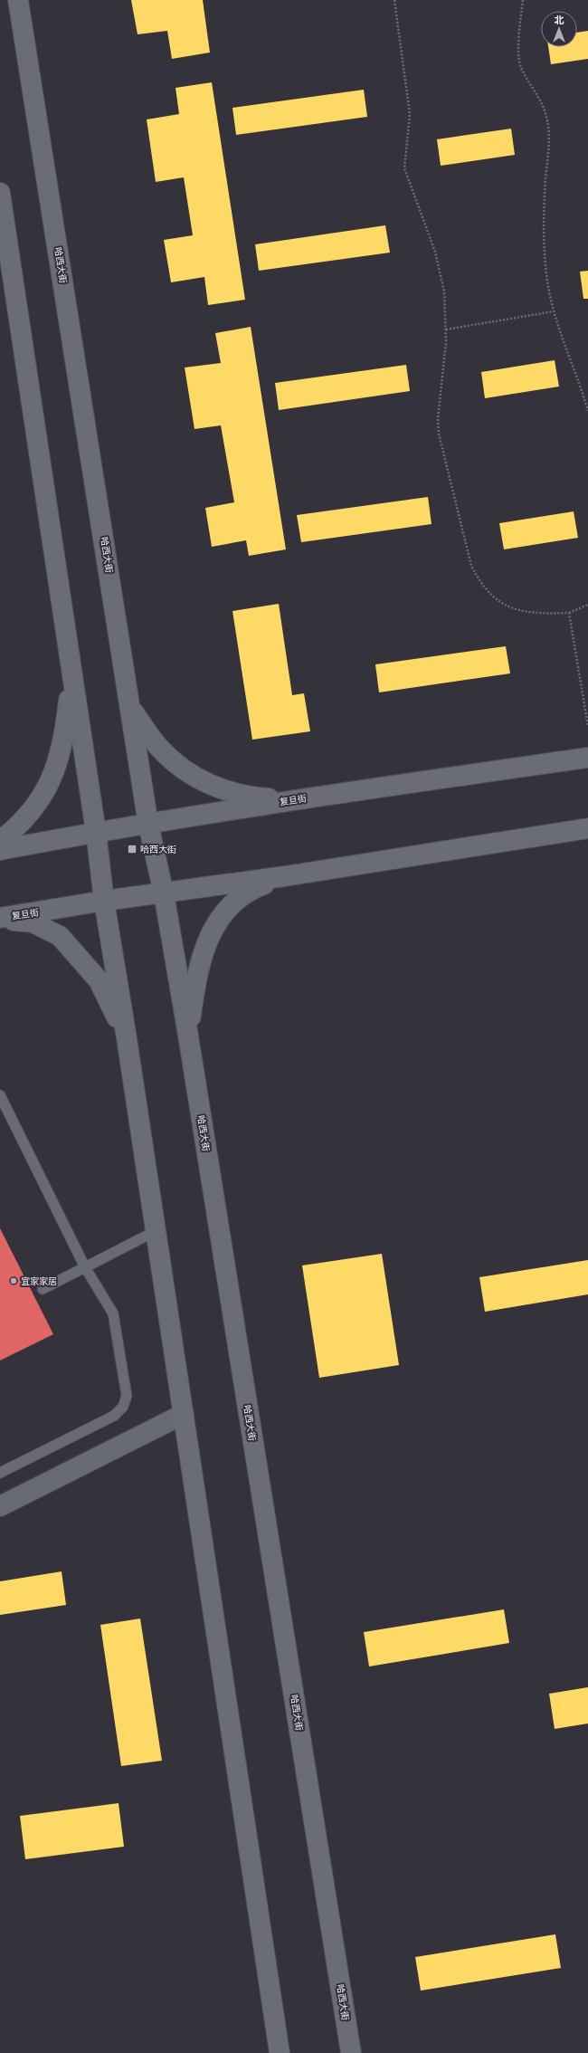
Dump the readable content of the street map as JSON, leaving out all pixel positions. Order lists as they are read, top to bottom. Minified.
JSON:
{"streets":{"main road":["哈西大街","复旦街"]},"crossings":[["哈西大街","复旦街"]],"places":{"transit":["哈西大街"],"other":["宜家家居"]},"north":"top"}
